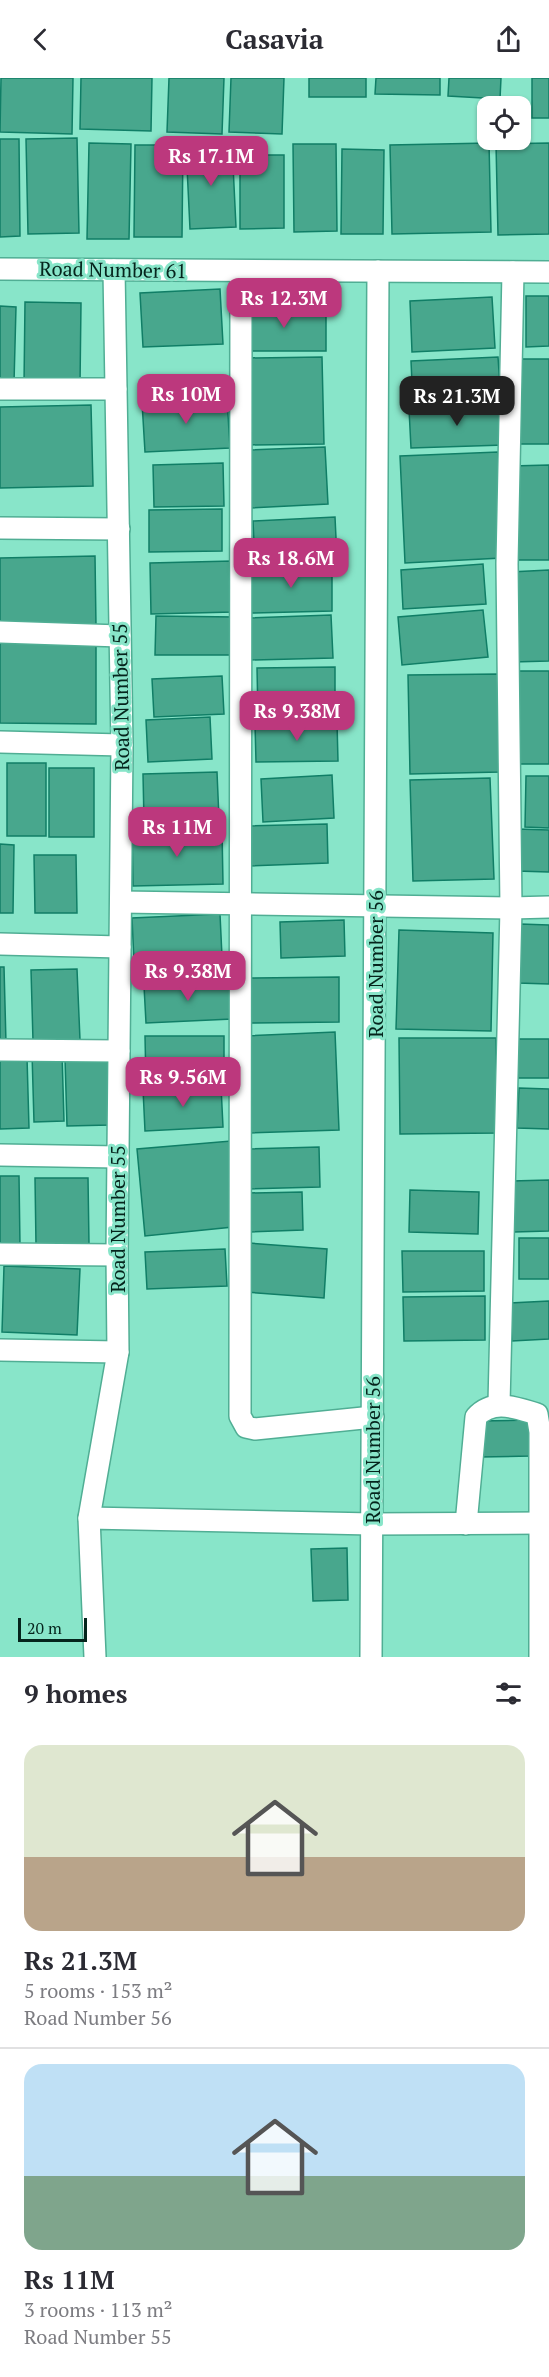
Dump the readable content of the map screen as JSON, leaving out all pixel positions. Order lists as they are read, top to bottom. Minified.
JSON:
{"streets":{"street":["Road Number 61","Road Number 55","Road Number 56"]},"crossings":[["Road Number 61","Road Number 55"],["Road Number 61","Road Number 56"]],"scale_bar":"20 m","page":{"header":"Casavia","price":["Rs 17.1M","Rs 12.3M","Rs 10M","Rs 21.3M","Rs 18.6M","Rs 9.38M","Rs 11M","Rs 9.38M","Rs 9.56M"],"scale":"20 m","heading":"9 homes","list":[{"name":"Rs 21.3M","note":"5 rooms · 153 m² · Road Number 56"},{"name":"Rs 11M","note":"3 rooms · 113 m² · Road Number 55"}]}}
